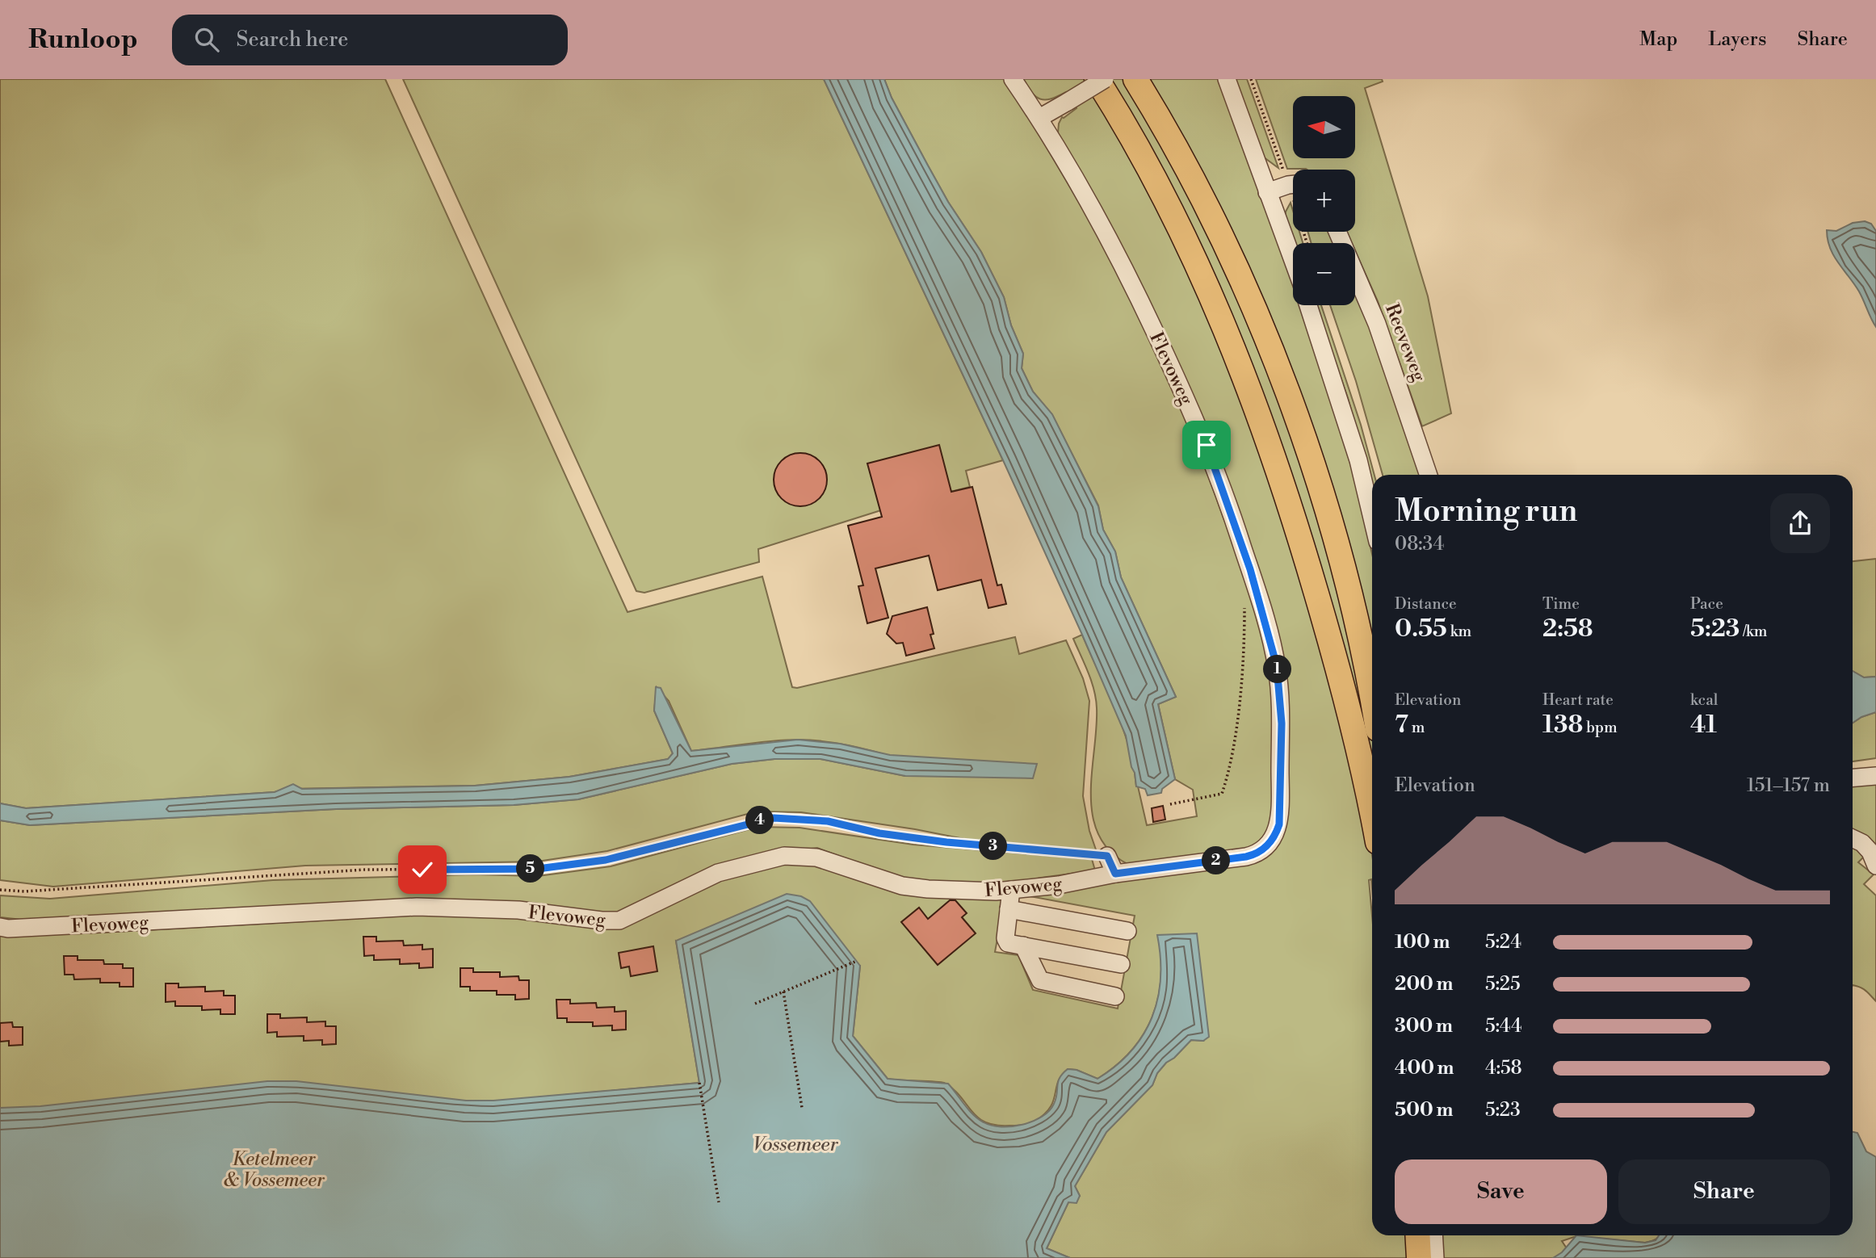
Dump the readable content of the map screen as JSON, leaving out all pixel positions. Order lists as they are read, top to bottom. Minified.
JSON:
{"streets":{"street":["Reeveweg","Flevoweg"]},"water":["Vossemeer"],"parks":["Ketelmeer & Vossemeer"],"north":"left","page":{"header":"Runloop","search":"Search here","nav":["Map","Layers","Share"],"map_buttons":["+","−"],"heading":["Morning run","08:34"],"stats":[["Distance","0.55 km"],["Time","2:58"],["Pace","5:23 /km"],["Elevation","7 m"],["Heart rate","138 bpm"],["kcal","41"]],"pins":["1","4","3","2","5"],"chart":["Elevation","151–157 m"],"list":[{"name":"100 m","note":"5:24"},{"name":"200 m","note":"5:25"},{"name":"300 m","note":"5:44"},{"name":"400 m","note":"4:58"},{"name":"500 m","note":"5:23"}],"buttons":["Save","Share"]}}
